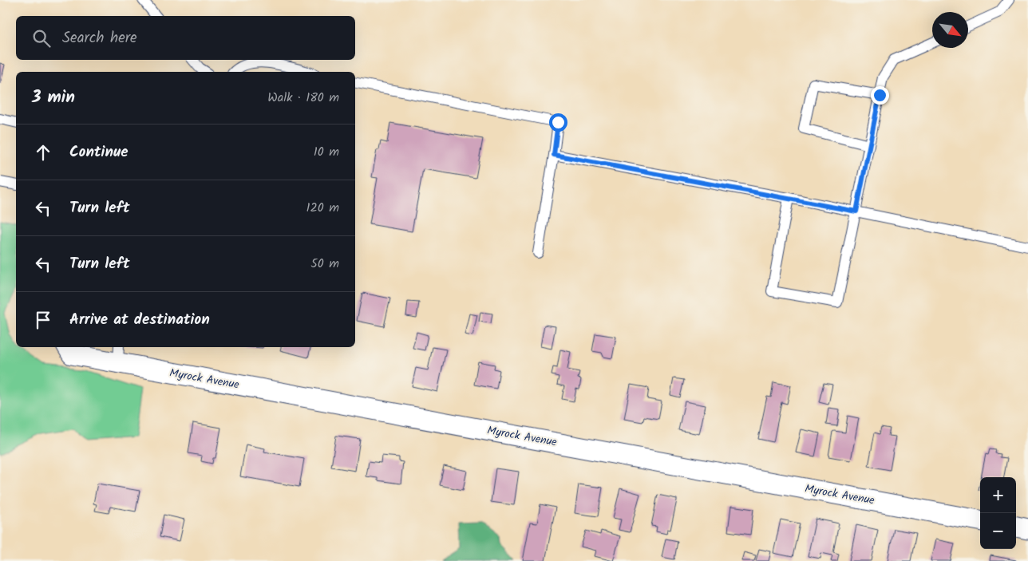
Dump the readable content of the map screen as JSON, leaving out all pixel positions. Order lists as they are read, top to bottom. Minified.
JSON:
{"streets":{"street":["Myrock Avenue"]},"north":"bottom right","page":{"search":"Search here","heading":["3 min","Walk · 180 m"],"list":[["Continue","10 m"],["Turn left","120 m"],["Turn left","50 m"],"Arrive at destination"],"map_buttons":["+","−"]}}
